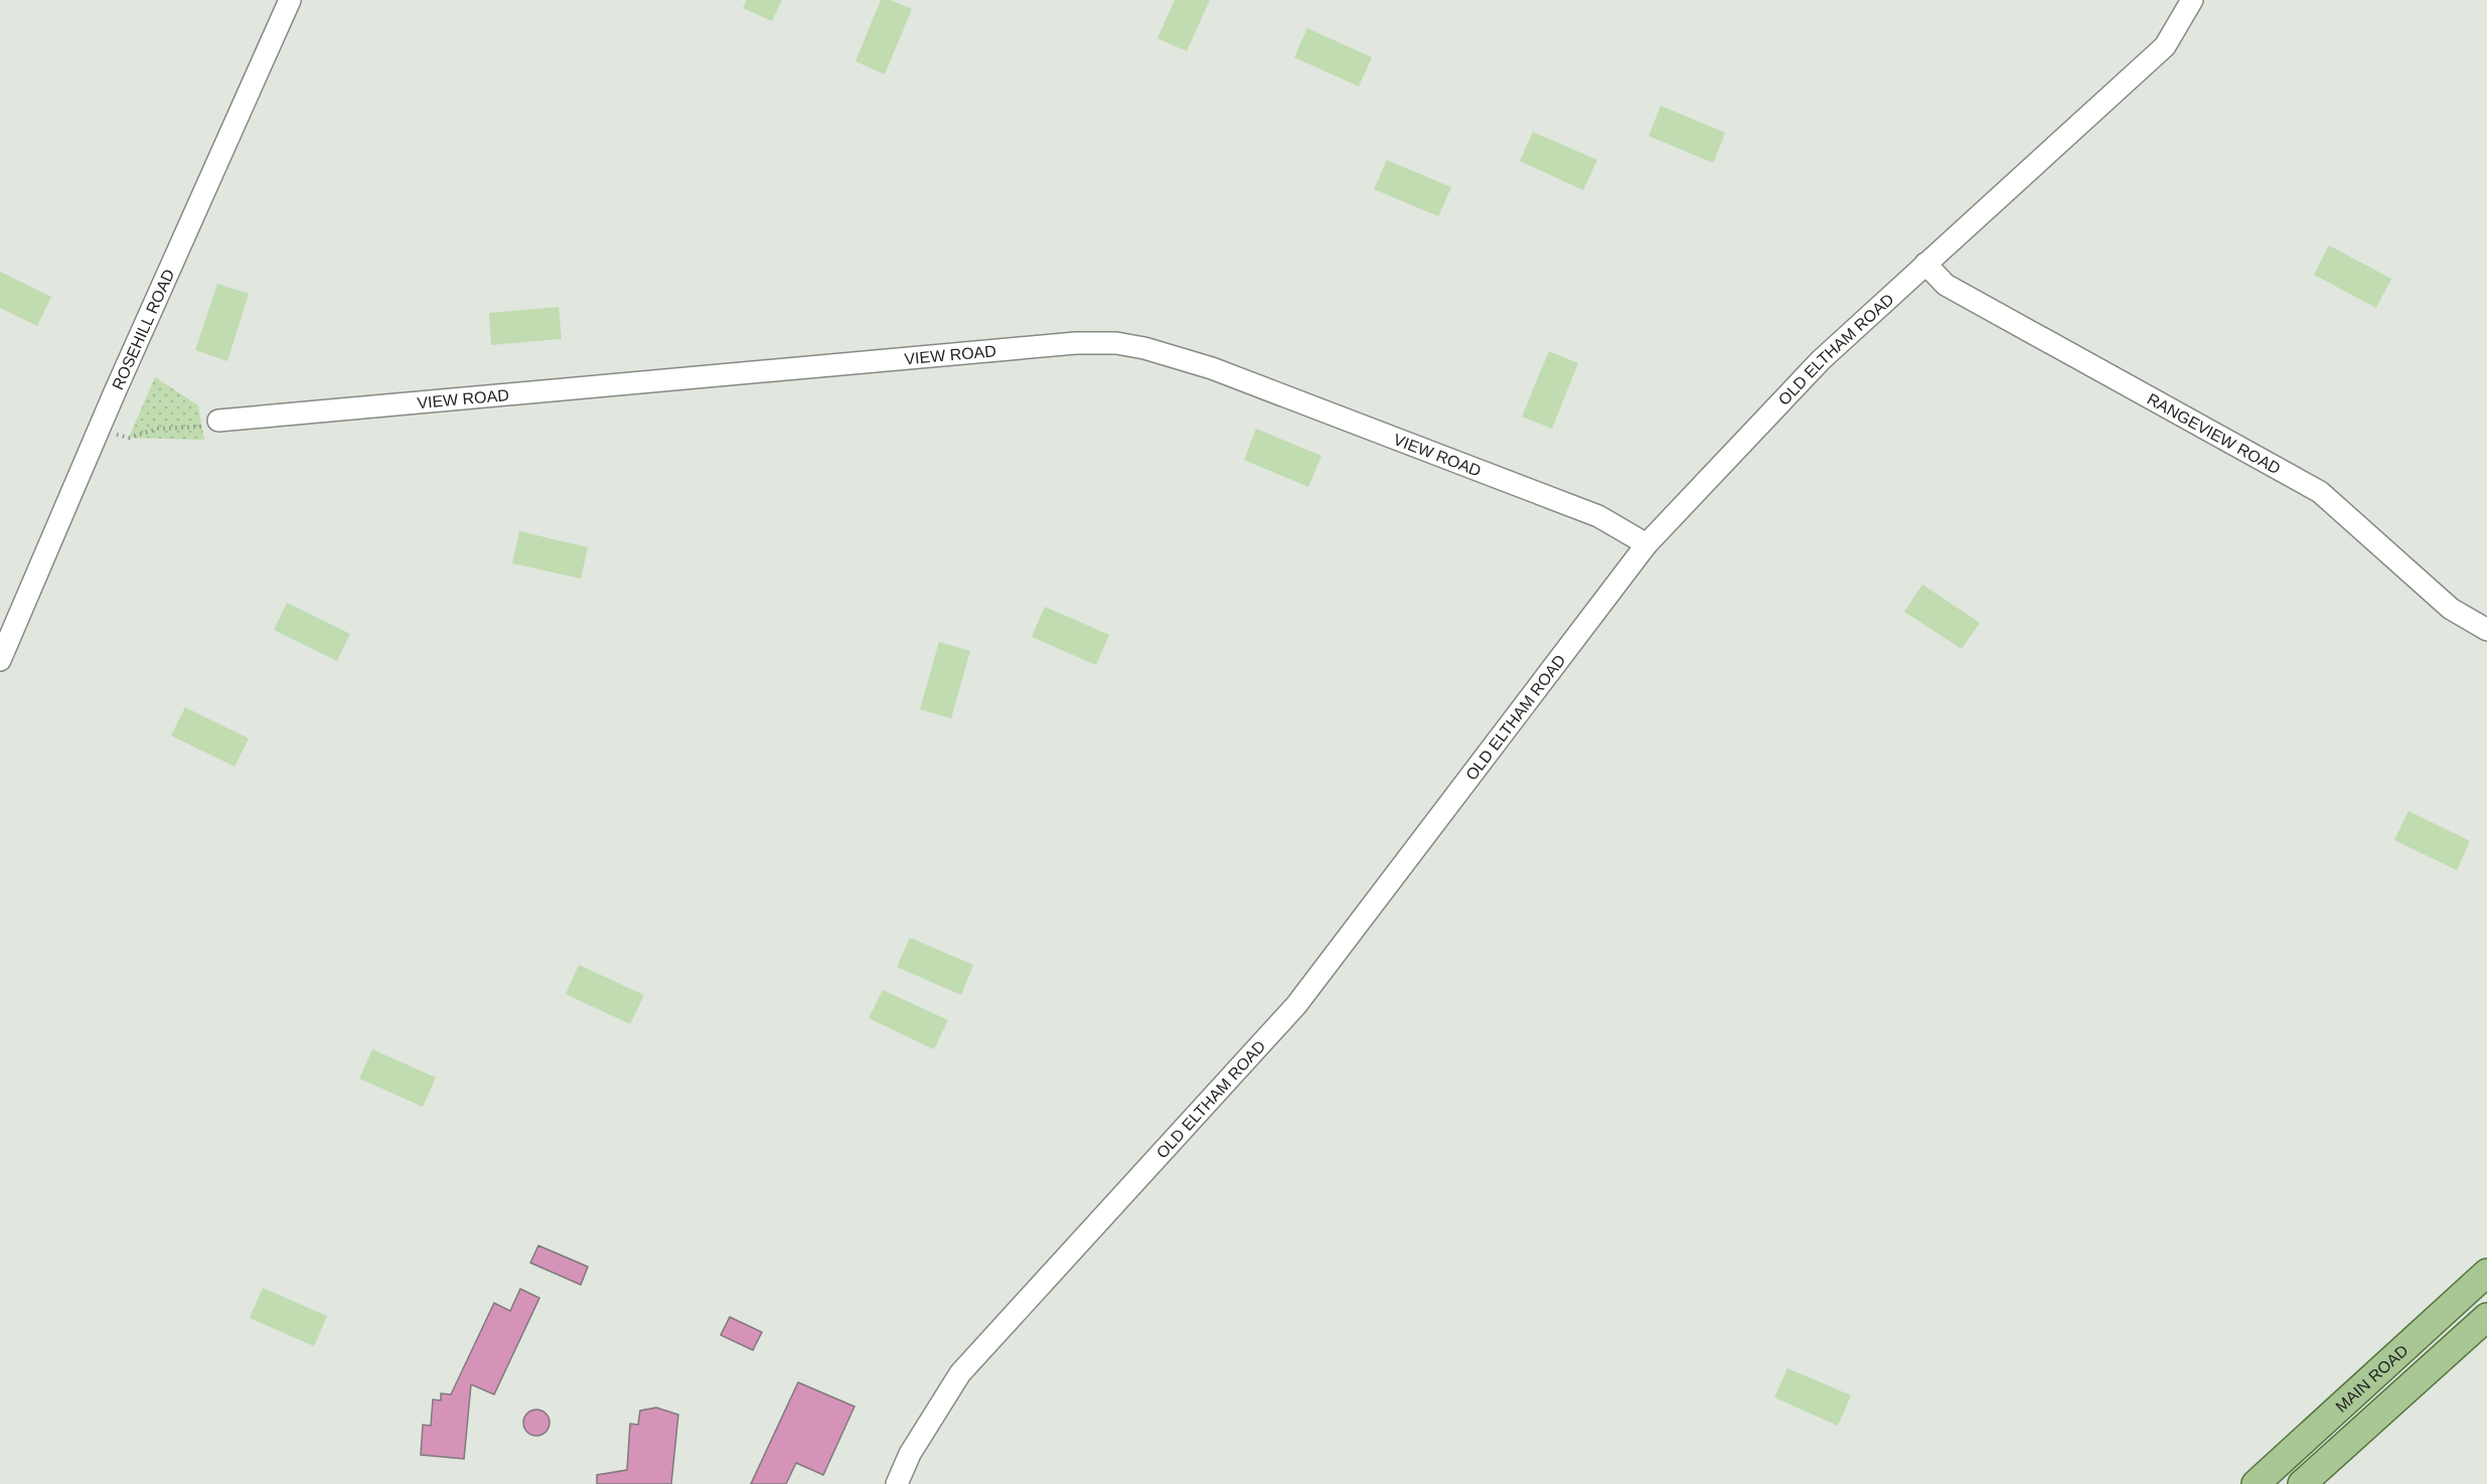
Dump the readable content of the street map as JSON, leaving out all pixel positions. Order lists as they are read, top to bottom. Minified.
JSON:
{"streets":{"main road":["MAIN ROAD"],"street":["ROSEHILL ROAD","OLD ELTHAM ROAD","VIEW ROAD","RANGEVIEW ROAD"]},"crossings":[["OLD ELTHAM ROAD","VIEW ROAD"],["OLD ELTHAM ROAD","RANGEVIEW ROAD"]]}
